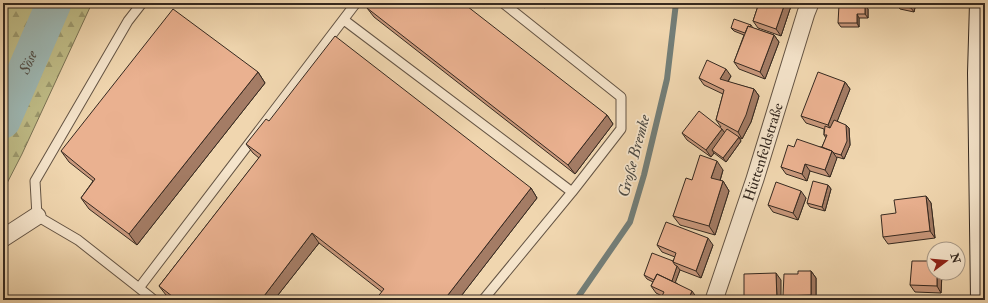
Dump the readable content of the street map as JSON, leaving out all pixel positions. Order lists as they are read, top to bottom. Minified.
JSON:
{"streets":{"street":["Hüttenfeldstraße"]},"water":["Söse","Große Bremke"],"north":"right"}
